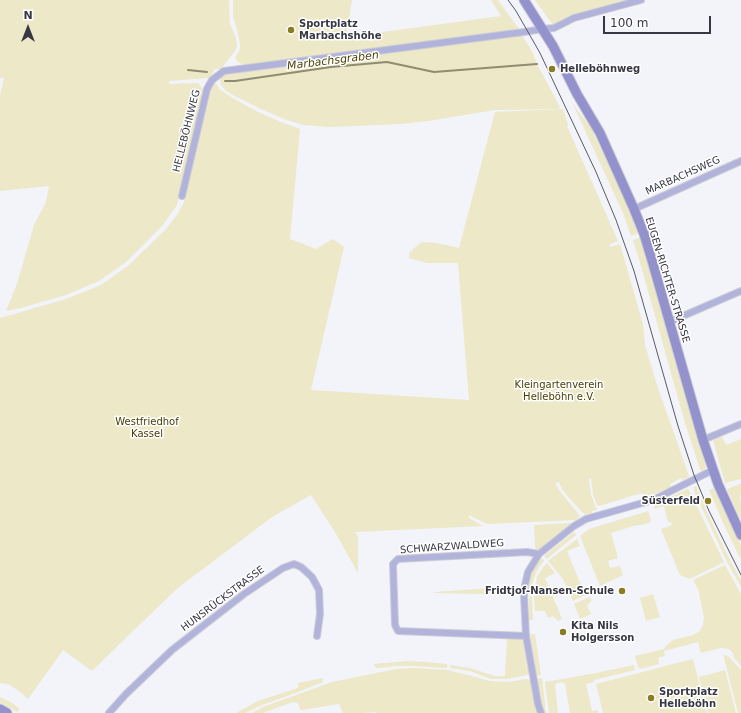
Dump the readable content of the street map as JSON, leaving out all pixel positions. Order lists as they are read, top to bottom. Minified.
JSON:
{"streets":{"main road":["EUGEN-RICHTER-STRASSE"],"street":["HELLEBÖHNWEG","MARBACHSWEG","SCHWARZWALDWEG","HUNSRÜCKSTRASSE"]},"crossings":[["HELLEBÖHNWEG","EUGEN-RICHTER-STRASSE"],["MARBACHSWEG","EUGEN-RICHTER-STRASSE"]],"water":["Marbachsgraben"],"parks":["Kleingartenverein Helleböhn e.V.","Westfriedhof Kassel"],"places":["Sportplatz Marbachshöhe","Helleböhnweg","Süsterfeld","Fridtjof-Nansen-Schule","Kita Nils Holgersson","Sportplatz Helleböhn"],"scale_bar":"100 m","north":"top"}
